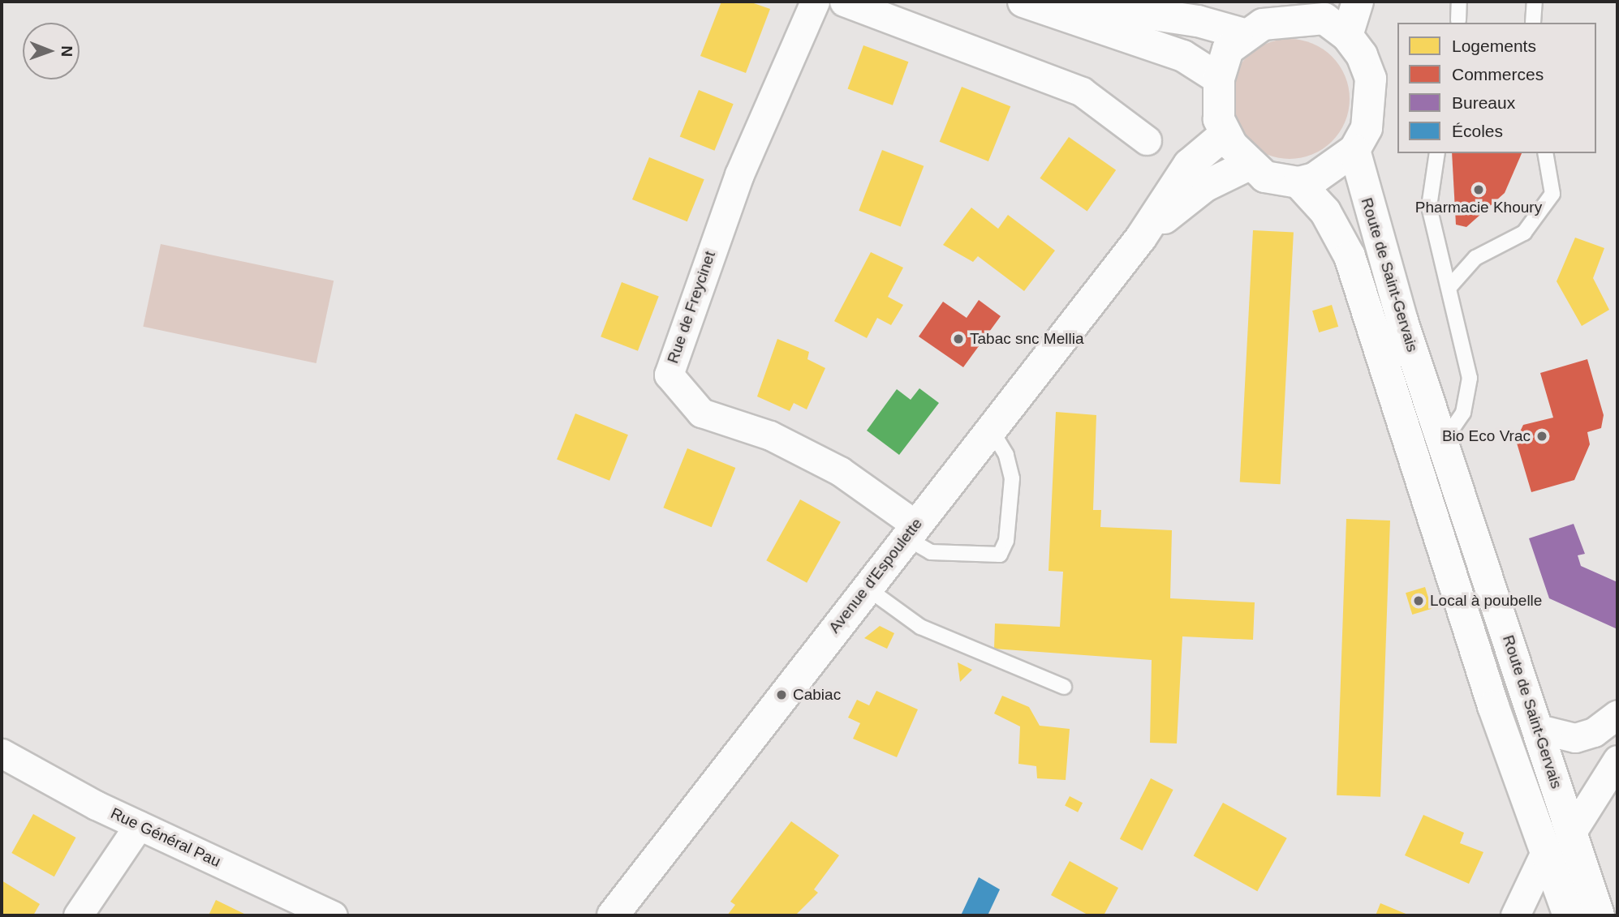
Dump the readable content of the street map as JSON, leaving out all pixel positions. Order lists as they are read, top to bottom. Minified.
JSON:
{"streets":{"main road":["Route de Saint-Gervais","Avenue d'Espoulette"],"street":["Rue de Freycinet","Rue Général Pau"]},"crossings":[["Route de Saint-Gervais","Avenue d'Espoulette"],["Rue de Freycinet","Avenue d'Espoulette"]],"places":["Pharmacie Khoury","Tabac snc Mellia","Bio Eco Vrac","Local à poubelle","Cabiac"],"legend":["Logements","Commerces","Bureaux","Écoles"],"north":"right"}
